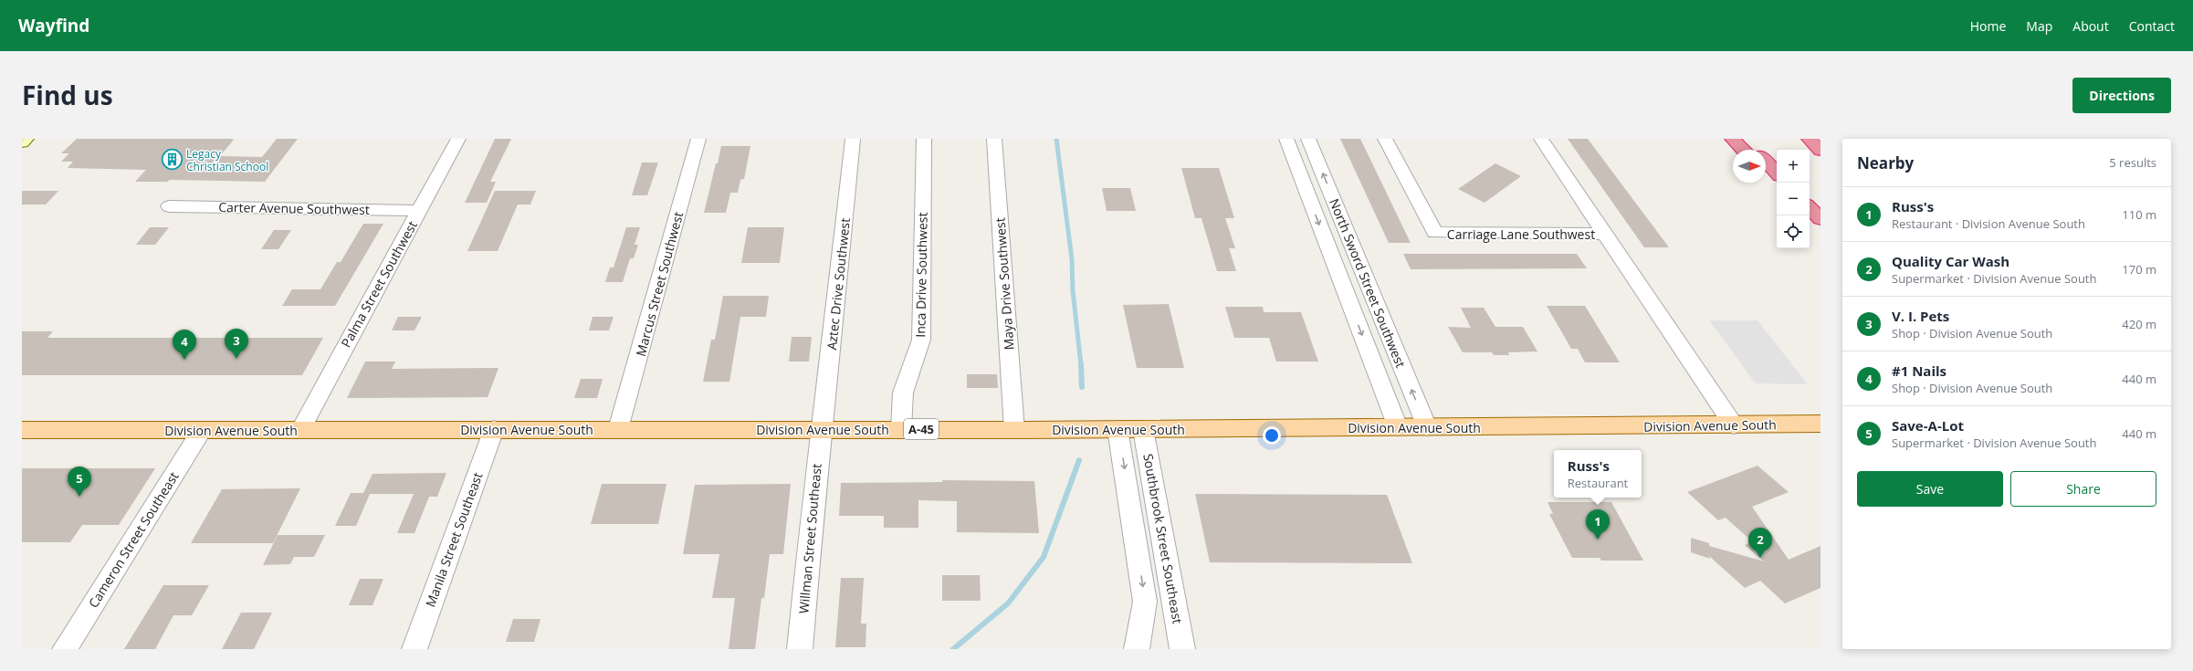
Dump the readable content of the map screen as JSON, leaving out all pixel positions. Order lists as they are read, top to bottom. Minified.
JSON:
{"streets":{"main road":["Division Avenue South","A-45"],"street":["Carter Avenue Southwest","Carriage Lane Southwest","Inca Drive Southwest","North Sword Street Southwest","Palma Street Southwest","Marcus Street Southwest","Aztec Drive Southwest","Maya Drive Southwest","Willman Street Southeast","Southbrook Street Southeast","Cameron Street Southeast","Manila Street Southeast"]},"crossings":[["Carter Avenue Southwest","Palma Street Southwest"],["Carriage Lane Southwest","Division Avenue South"],["Inca Drive Southwest","Division Avenue South"],["North Sword Street Southwest","Division Avenue South"],["Palma Street Southwest","Division Avenue South"],["Marcus Street Southwest","Division Avenue South"],["Aztec Drive Southwest","Division Avenue South"],["Aztec Drive Southwest","Willman Street Southeast"],["Maya Drive Southwest","Division Avenue South"],["Division Avenue South","Willman Street Southeast"],["Division Avenue South","Southbrook Street Southeast"],["Division Avenue South","Cameron Street Southeast"],["Division Avenue South","Manila Street Southeast"]],"places":{"building":["Legacy Christian School"]},"north":"right","page":{"header":"Wayfind","nav":["Home","Map","About","Contact"],"title":"Find us","buttons":["Directions",["Save","Share"]],"heading":["Nearby","5 results"],"map_buttons":["+","−"],"list":[{"mark":"1","name":"Russ's","note":"Restaurant · Division Avenue South","value":"110 m"},{"mark":"2","name":"Quality Car Wash","note":"Supermarket · Division Avenue South","value":"170 m"},{"mark":"3","name":"V. I. Pets","note":"Shop · Division Avenue South","value":"420 m"},{"mark":"4","name":"#1 Nails","note":"Shop · Division Avenue South","value":"440 m"},{"mark":"5","name":"Save-A-Lot","note":"Supermarket · Division Avenue South","value":"440 m"}],"pins":["3","4","5","1","2"],"popup":["Russ's","Restaurant"]}}
